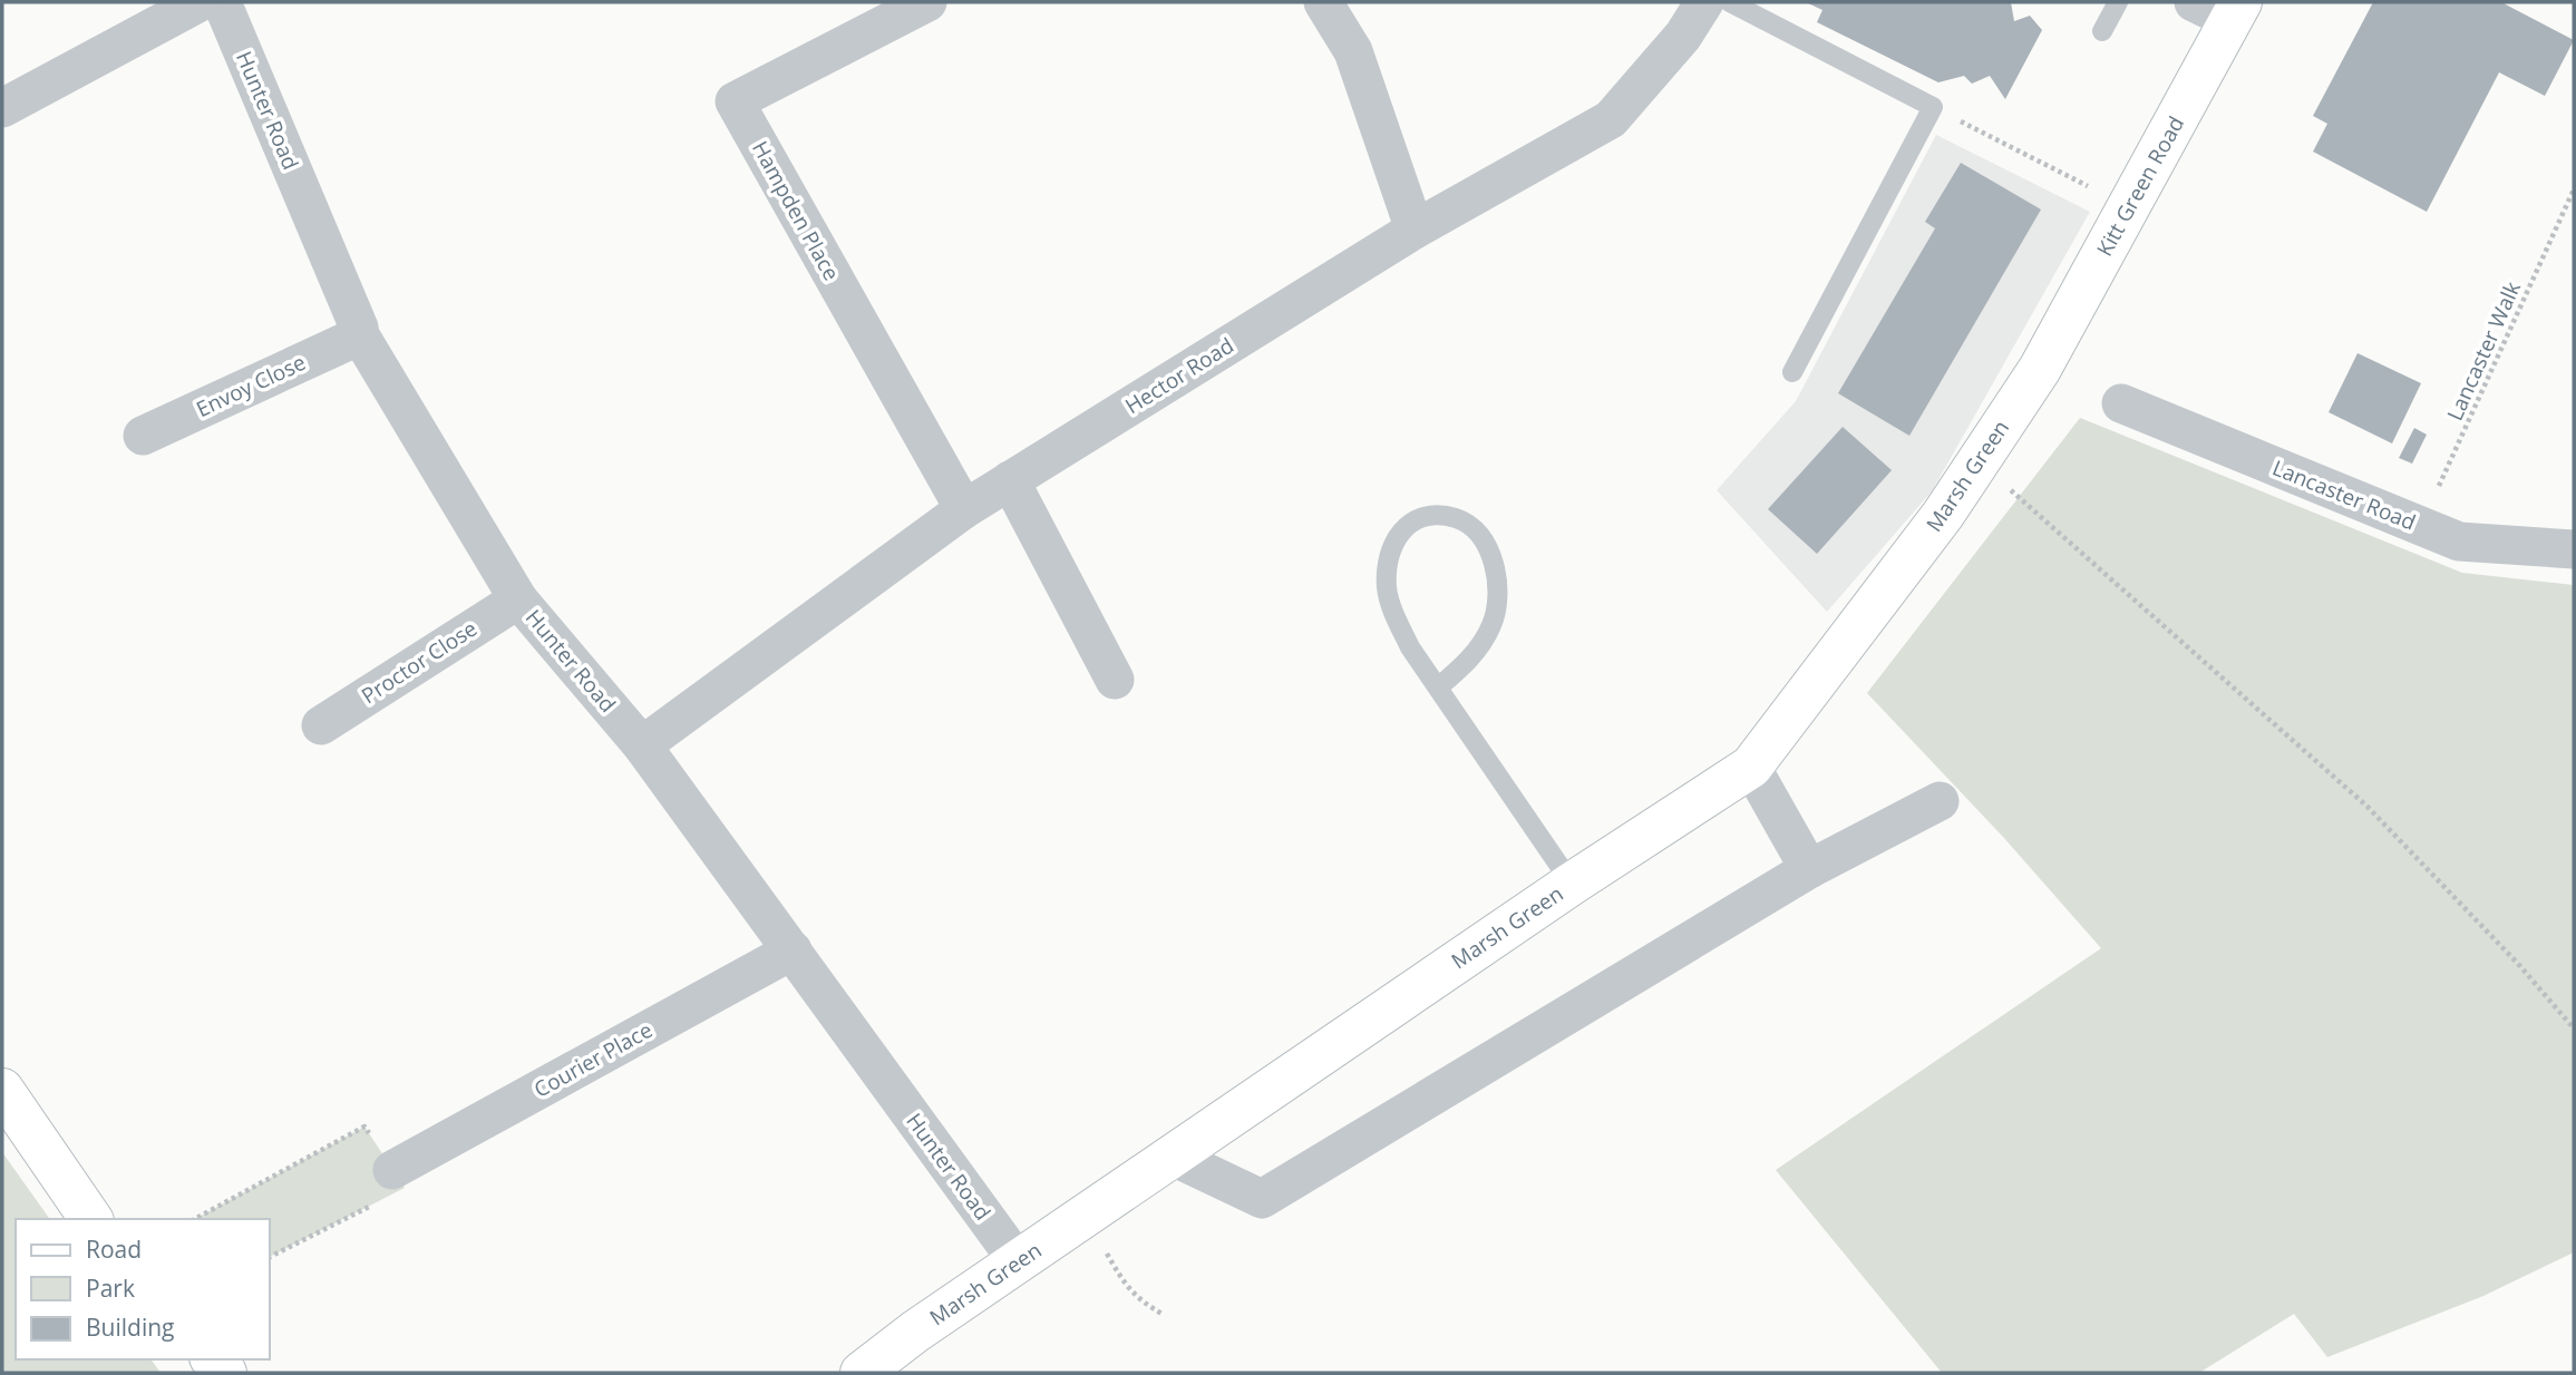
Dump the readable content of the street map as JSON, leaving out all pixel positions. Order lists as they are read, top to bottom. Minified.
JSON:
{"streets":{"street":["Hunter Road","Kitt Green Road","Hampden Place","Hector Road","Envoy Close","Marsh Green","Lancaster Road","Proctor Close","Courier Place"],"path":["Lancaster Walk"]},"crossings":[["Hunter Road","Hector Road"],["Hunter Road","Envoy Close"],["Hunter Road","Marsh Green"],["Hunter Road","Proctor Close"],["Hunter Road","Courier Place"],["Kitt Green Road","Marsh Green"],["Hampden Place","Hector Road"],["Lancaster Walk","Lancaster Road"]],"legend":["Road","Park","Building"]}
